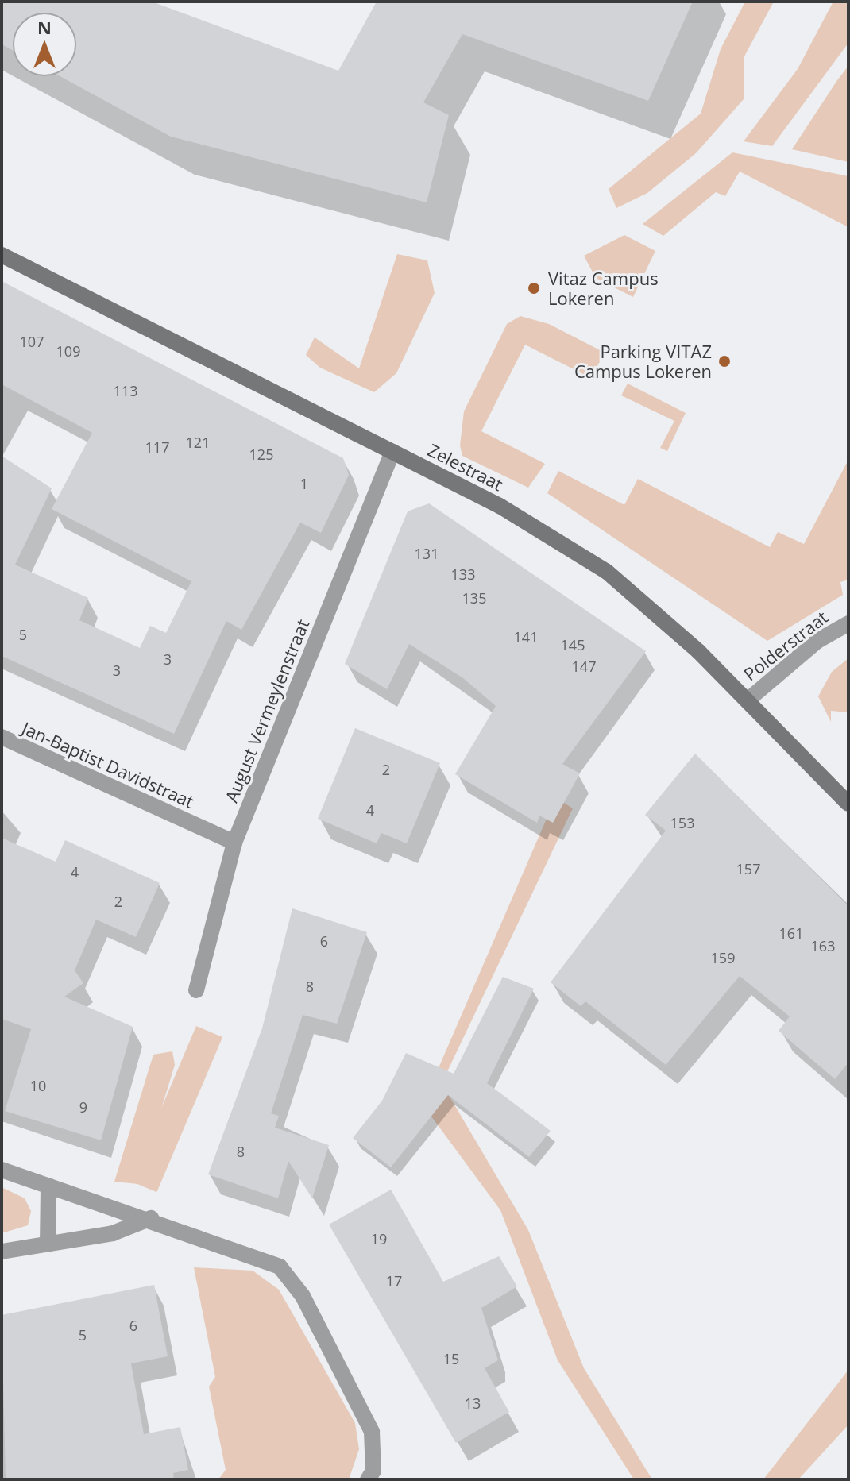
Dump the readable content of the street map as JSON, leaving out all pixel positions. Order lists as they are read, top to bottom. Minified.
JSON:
{"streets":{"street":["Zelestraat","Polderstraat","August Vermeylenstraat","Jan-Baptist Davidstraat"]},"crossings":[["Zelestraat","Polderstraat"],["Zelestraat","August Vermeylenstraat"],["August Vermeylenstraat","Jan-Baptist Davidstraat"]],"places":["Vitaz Campus Lokeren","Parking VITAZ Campus Lokeren"],"house_numbers":["107","109","113","121","117","125","1","131","133","135","5","141","145","3","147","3","2","4","153","157","4","2","161","6","163","159","8","10","9","8","19","17","6","5","15","13"],"north":"top"}
